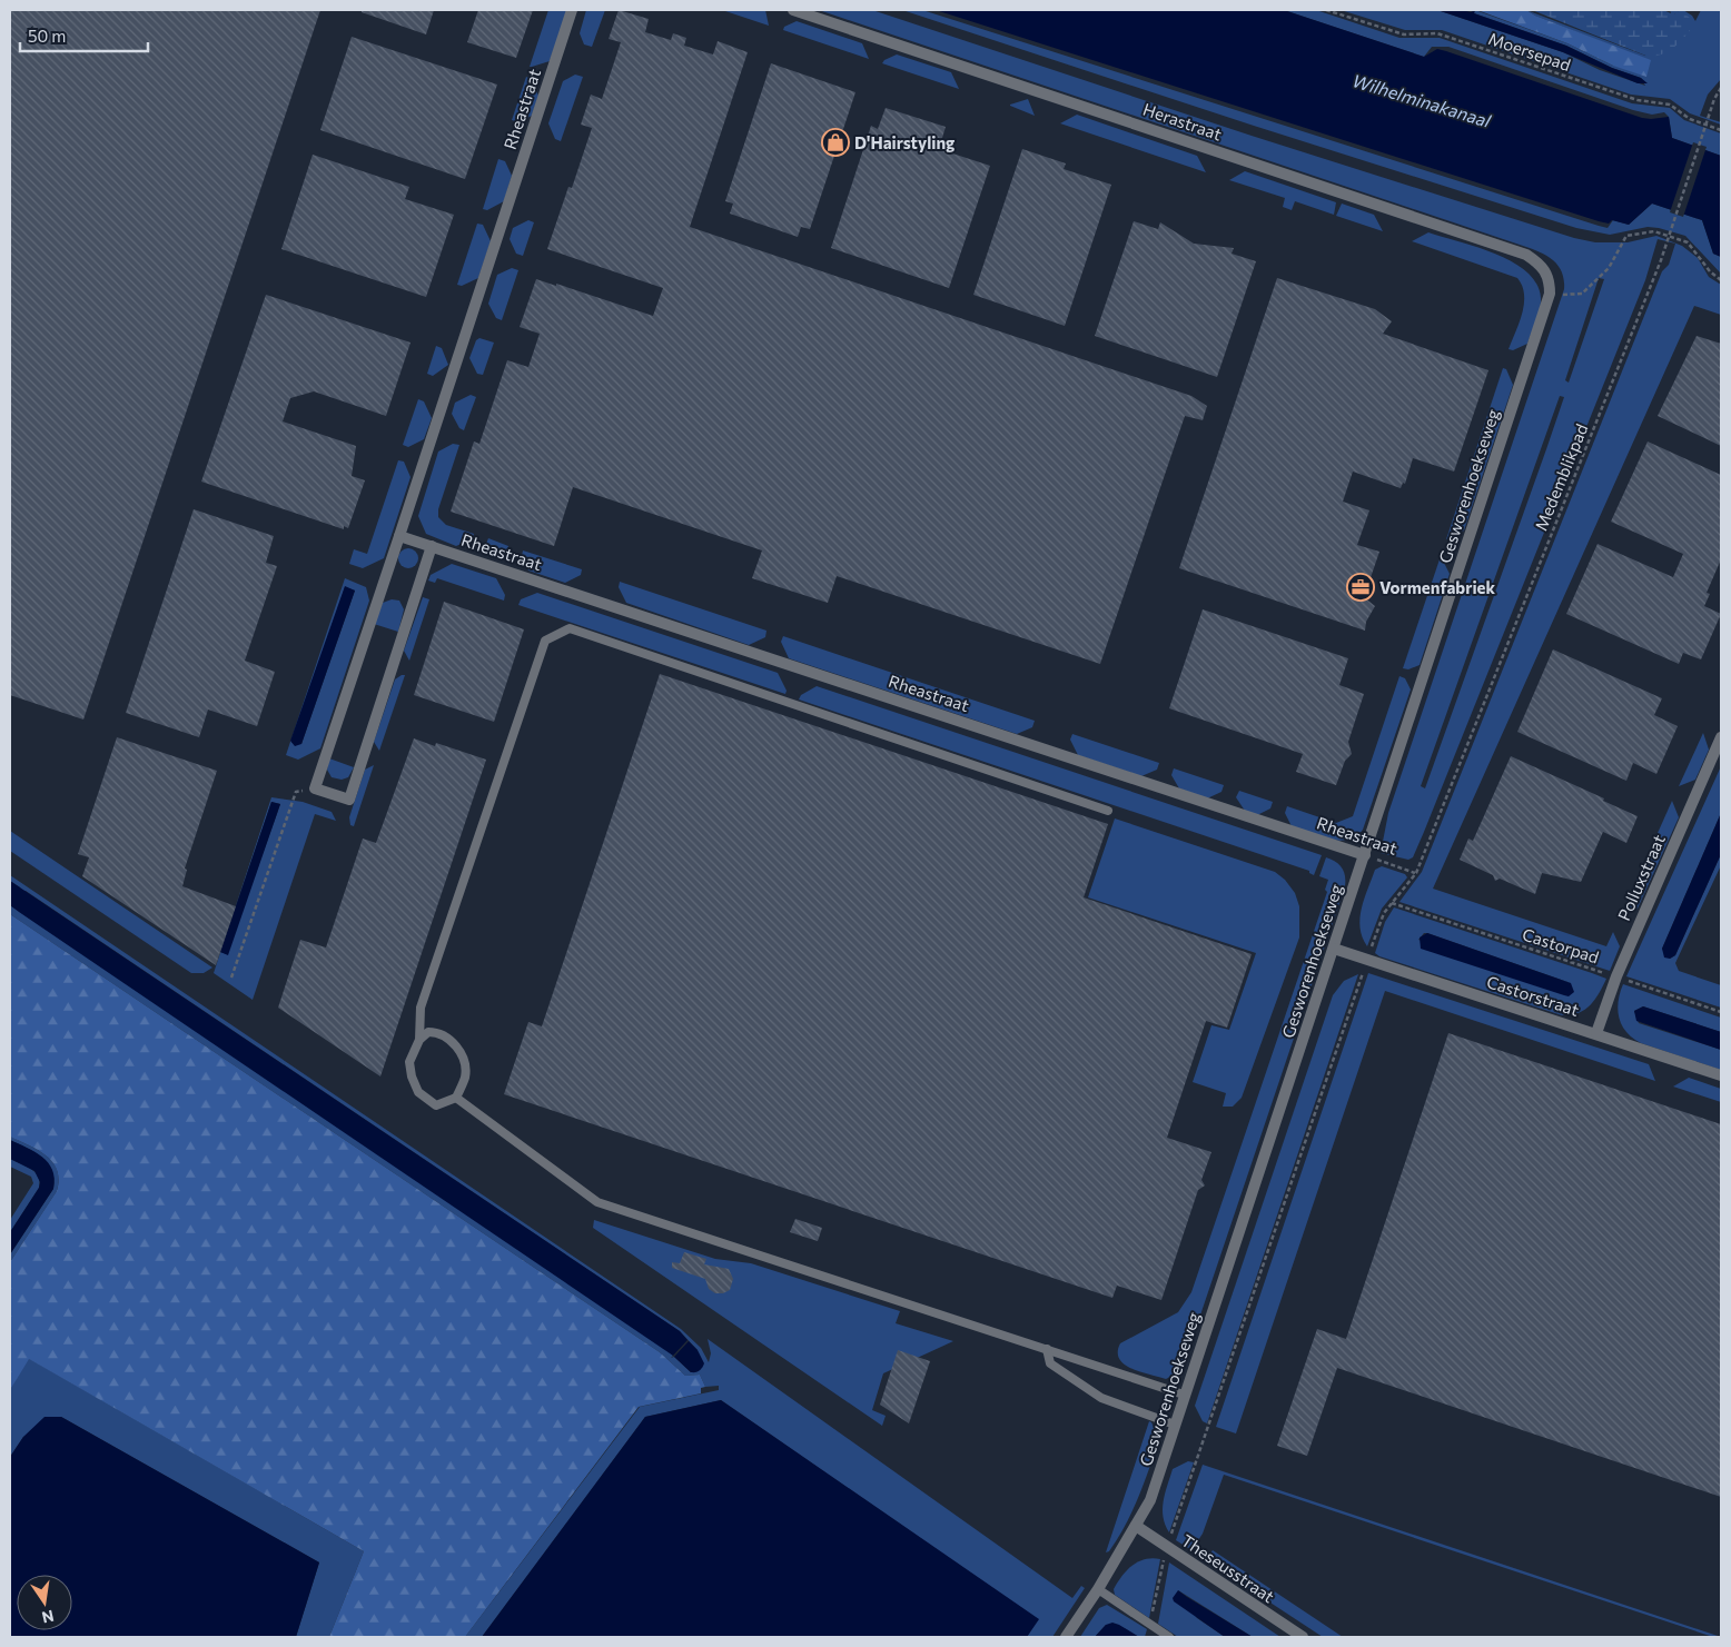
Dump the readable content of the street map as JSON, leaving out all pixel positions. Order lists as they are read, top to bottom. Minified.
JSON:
{"streets":{"street":["Rheastraat","Herastraat","Gesworenhoekseweg","Polluxstraat","Castorstraat","Theseusstraat"],"path":["Moersepad","Medemblikpad","Castorpad"]},"crossings":[["Rheastraat","Medemblikpad"],["Rheastraat","Gesworenhoekseweg"],["Herastraat","Gesworenhoekseweg"],["Gesworenhoekseweg","Castorstraat"],["Gesworenhoekseweg","Theseusstraat"],["Polluxstraat","Castorpad"],["Polluxstraat","Castorstraat"]],"water":["Wilhelminakanaal"],"places":{"shop":["D'Hairstyling"],"office":["Vormenfabriek"]},"scale_bar":"50 m","north":"bottom"}
